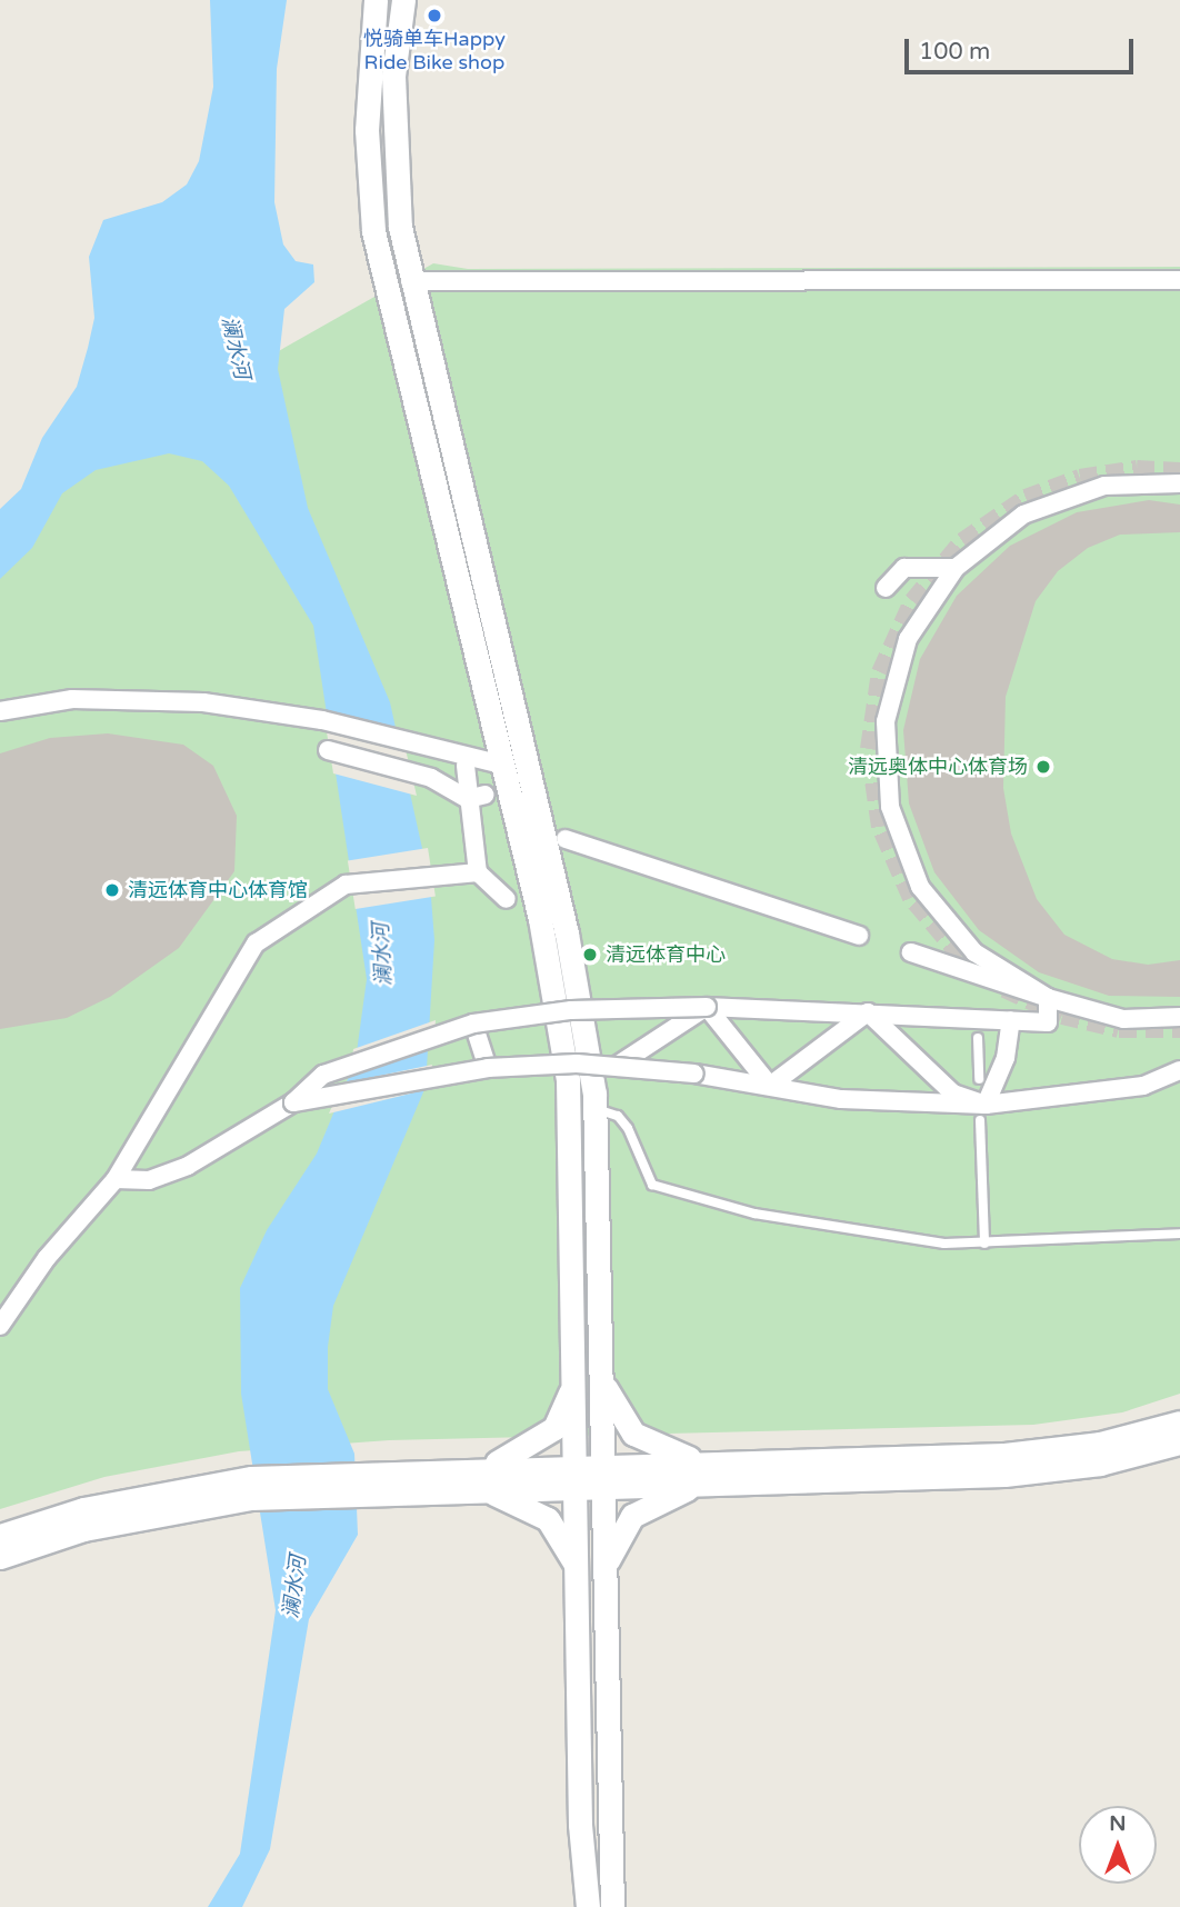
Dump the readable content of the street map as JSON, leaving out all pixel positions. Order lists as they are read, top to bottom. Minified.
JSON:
{"water":["澜水河"],"places":["悦骑单车Happy Ride Bike shop","清远奥体中心体育场","清远体育中心体育馆","清远体育中心"],"scale_bar":"100 m","north":"top"}
